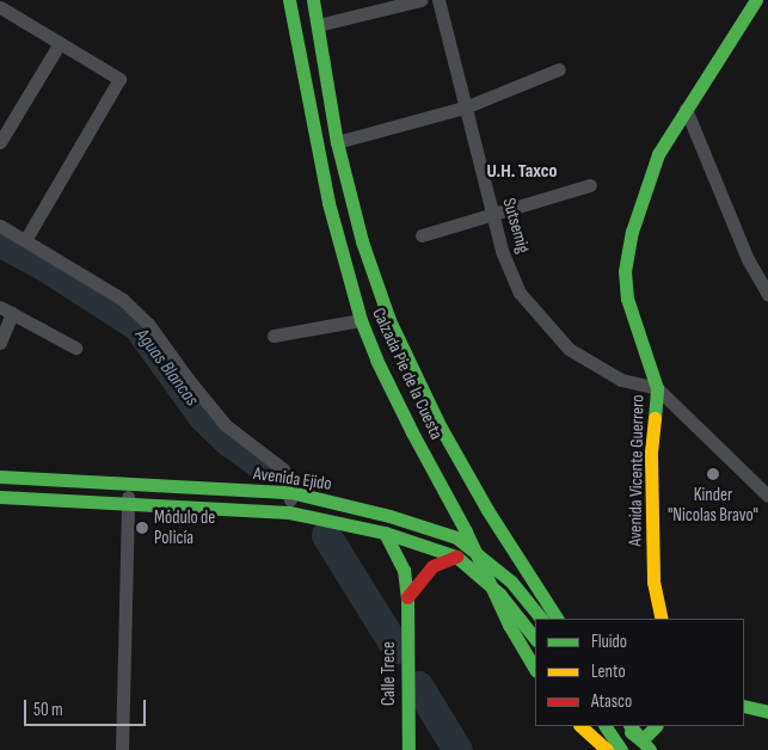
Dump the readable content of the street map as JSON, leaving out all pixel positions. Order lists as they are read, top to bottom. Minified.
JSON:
{"streets":{"main road":["Calzada Pie de la Cuesta","Avenida Vicente Guerrero","Avenida Ejido","Calle Trece"],"street":["Sutsemig"]},"crossings":[["Sutsemig","Avenida Vicente Guerrero"],["Calzada Pie de la Cuesta","Avenida Ejido"],["Avenida Ejido","Calle Trece"]],"districts":["U.H. Taxco"],"water":["Aguas Blancas"],"places":["Kinder \"Nicolas Bravo\"","Módulo de Policía"],"legend":["Fluido","Lento","Atasco"],"scale_bar":"50 m"}
